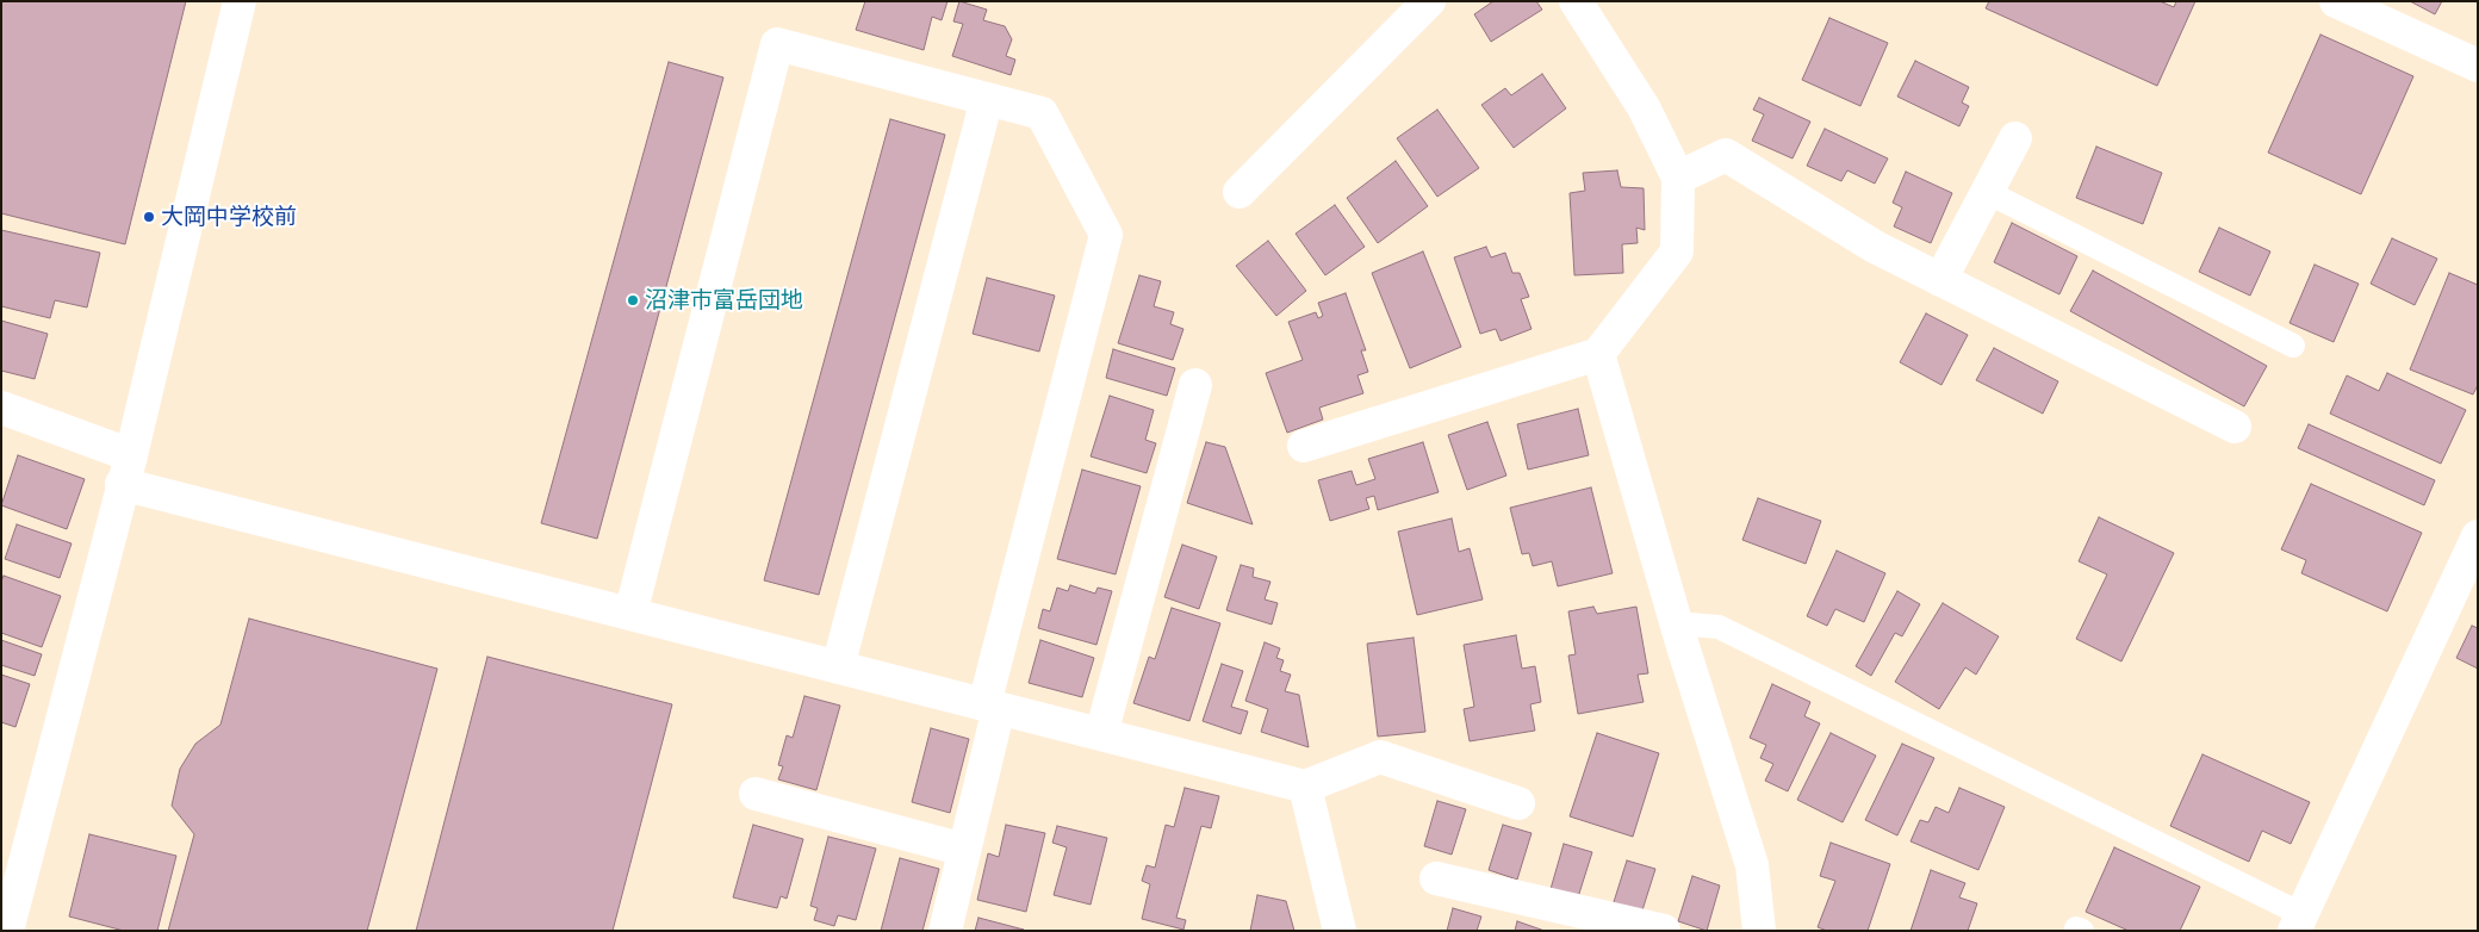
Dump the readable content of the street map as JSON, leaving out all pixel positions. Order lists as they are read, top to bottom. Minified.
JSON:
{"places":["大岡中学校前","沼津市富岳団地"]}
